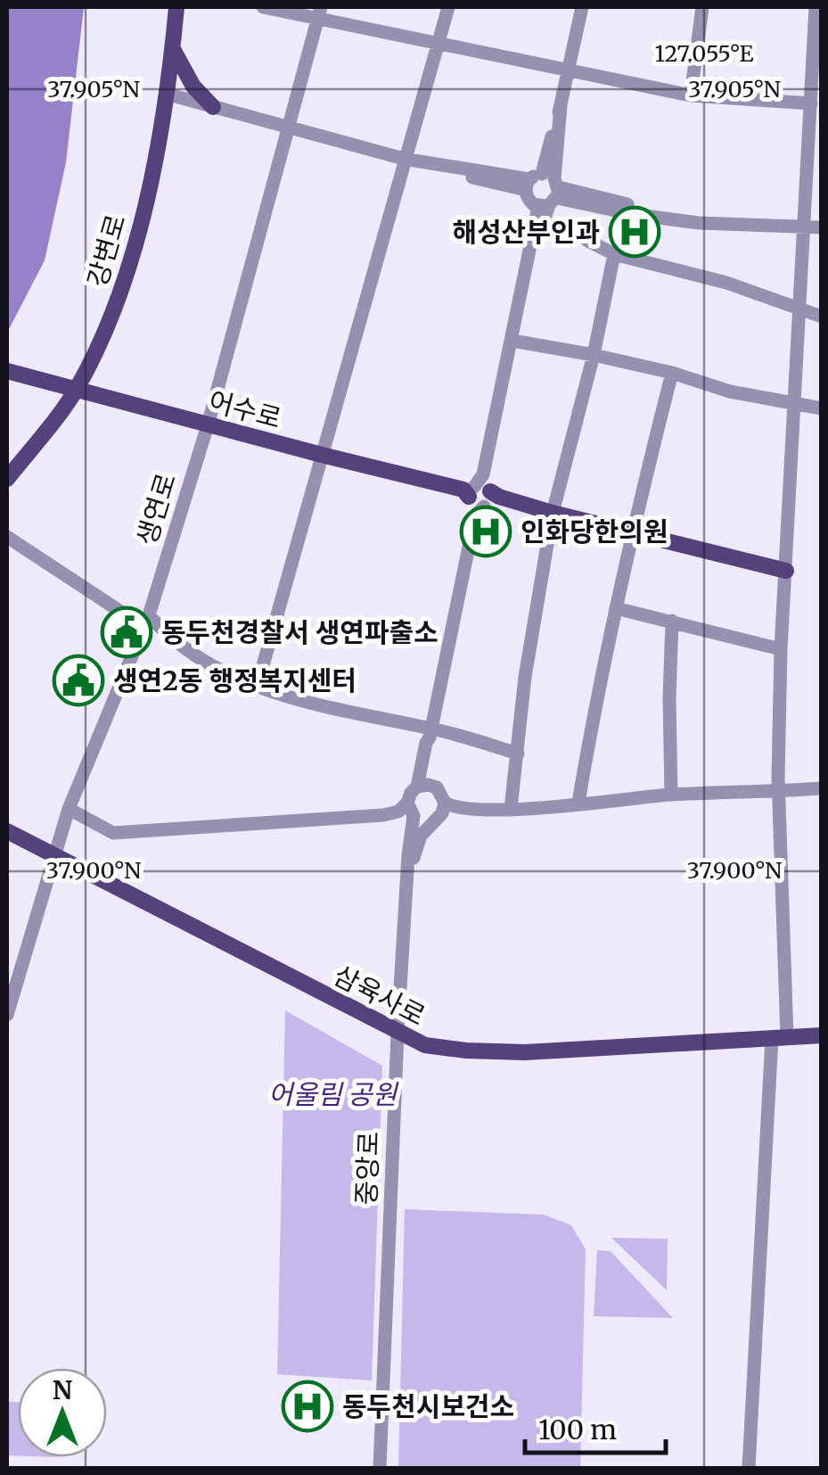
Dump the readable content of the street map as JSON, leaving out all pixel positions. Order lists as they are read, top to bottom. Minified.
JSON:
{"streets":{"main road":["강변로","어수로","삼육사로"],"street":["생연로","중앙로"]},"crossings":[["강변로","어수로"],["어수로","생연로"],["생연로","삼육사로"],["삼육사로","중앙로"]],"parks":["어울림 공원"],"places":{"hospital":["해성산부인과","인화당한의원","동두천시보건소"],"public building":["동두천경찰서 생연파출소","생연2동 행정복지센터"]},"scale_bar":"100 m","north":"top","coordinates":["127.055°E","37.905°N","37.900°N"]}
